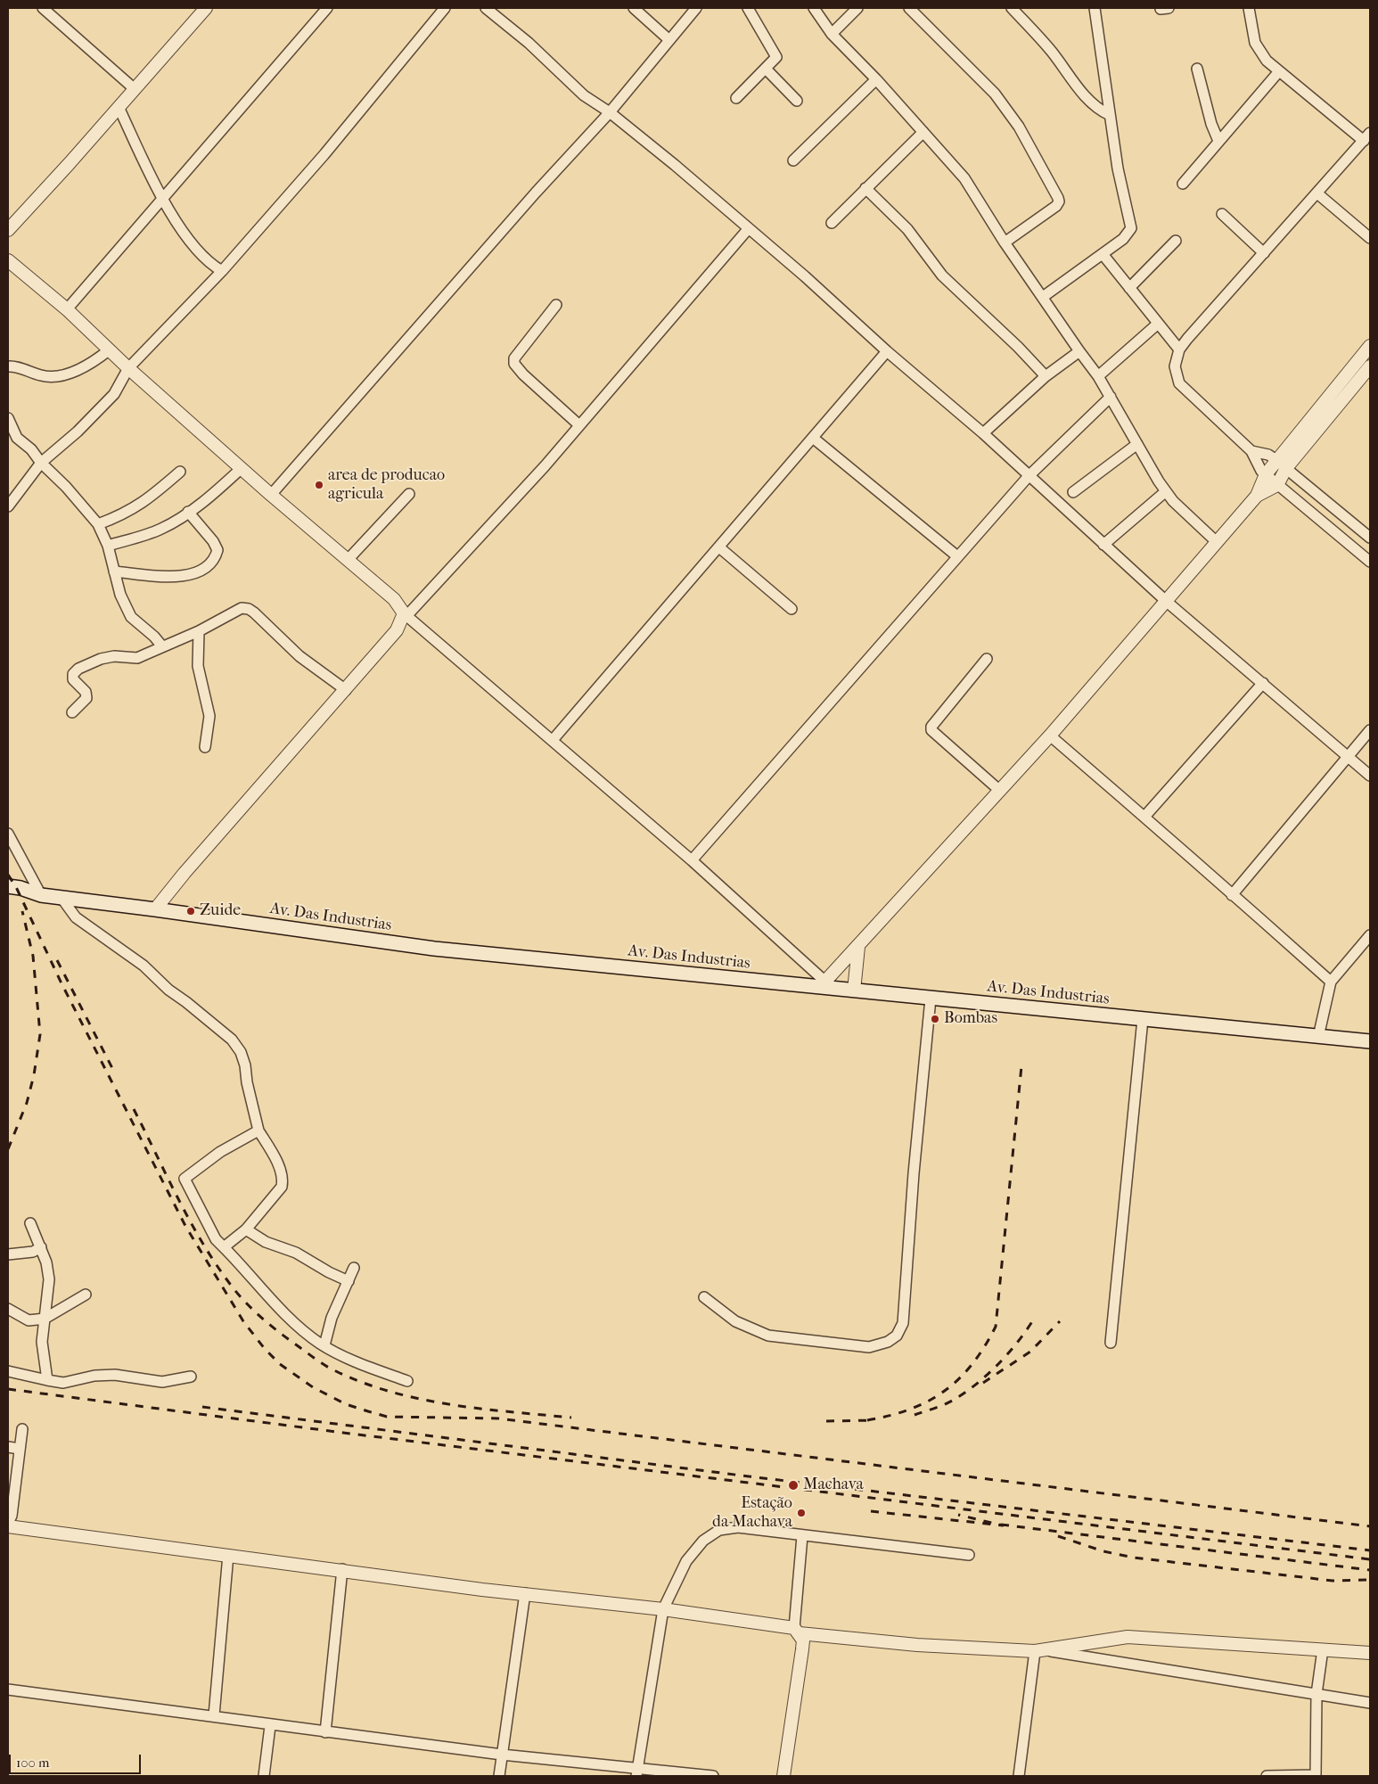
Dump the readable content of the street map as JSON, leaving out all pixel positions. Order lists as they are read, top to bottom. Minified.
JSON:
{"streets":{"main road":["Av. Das Industrias"]},"places":["area de producao agricula","Zuide","Bombas","Machava","Estação da Machava"],"scale_bar":"100 m"}
